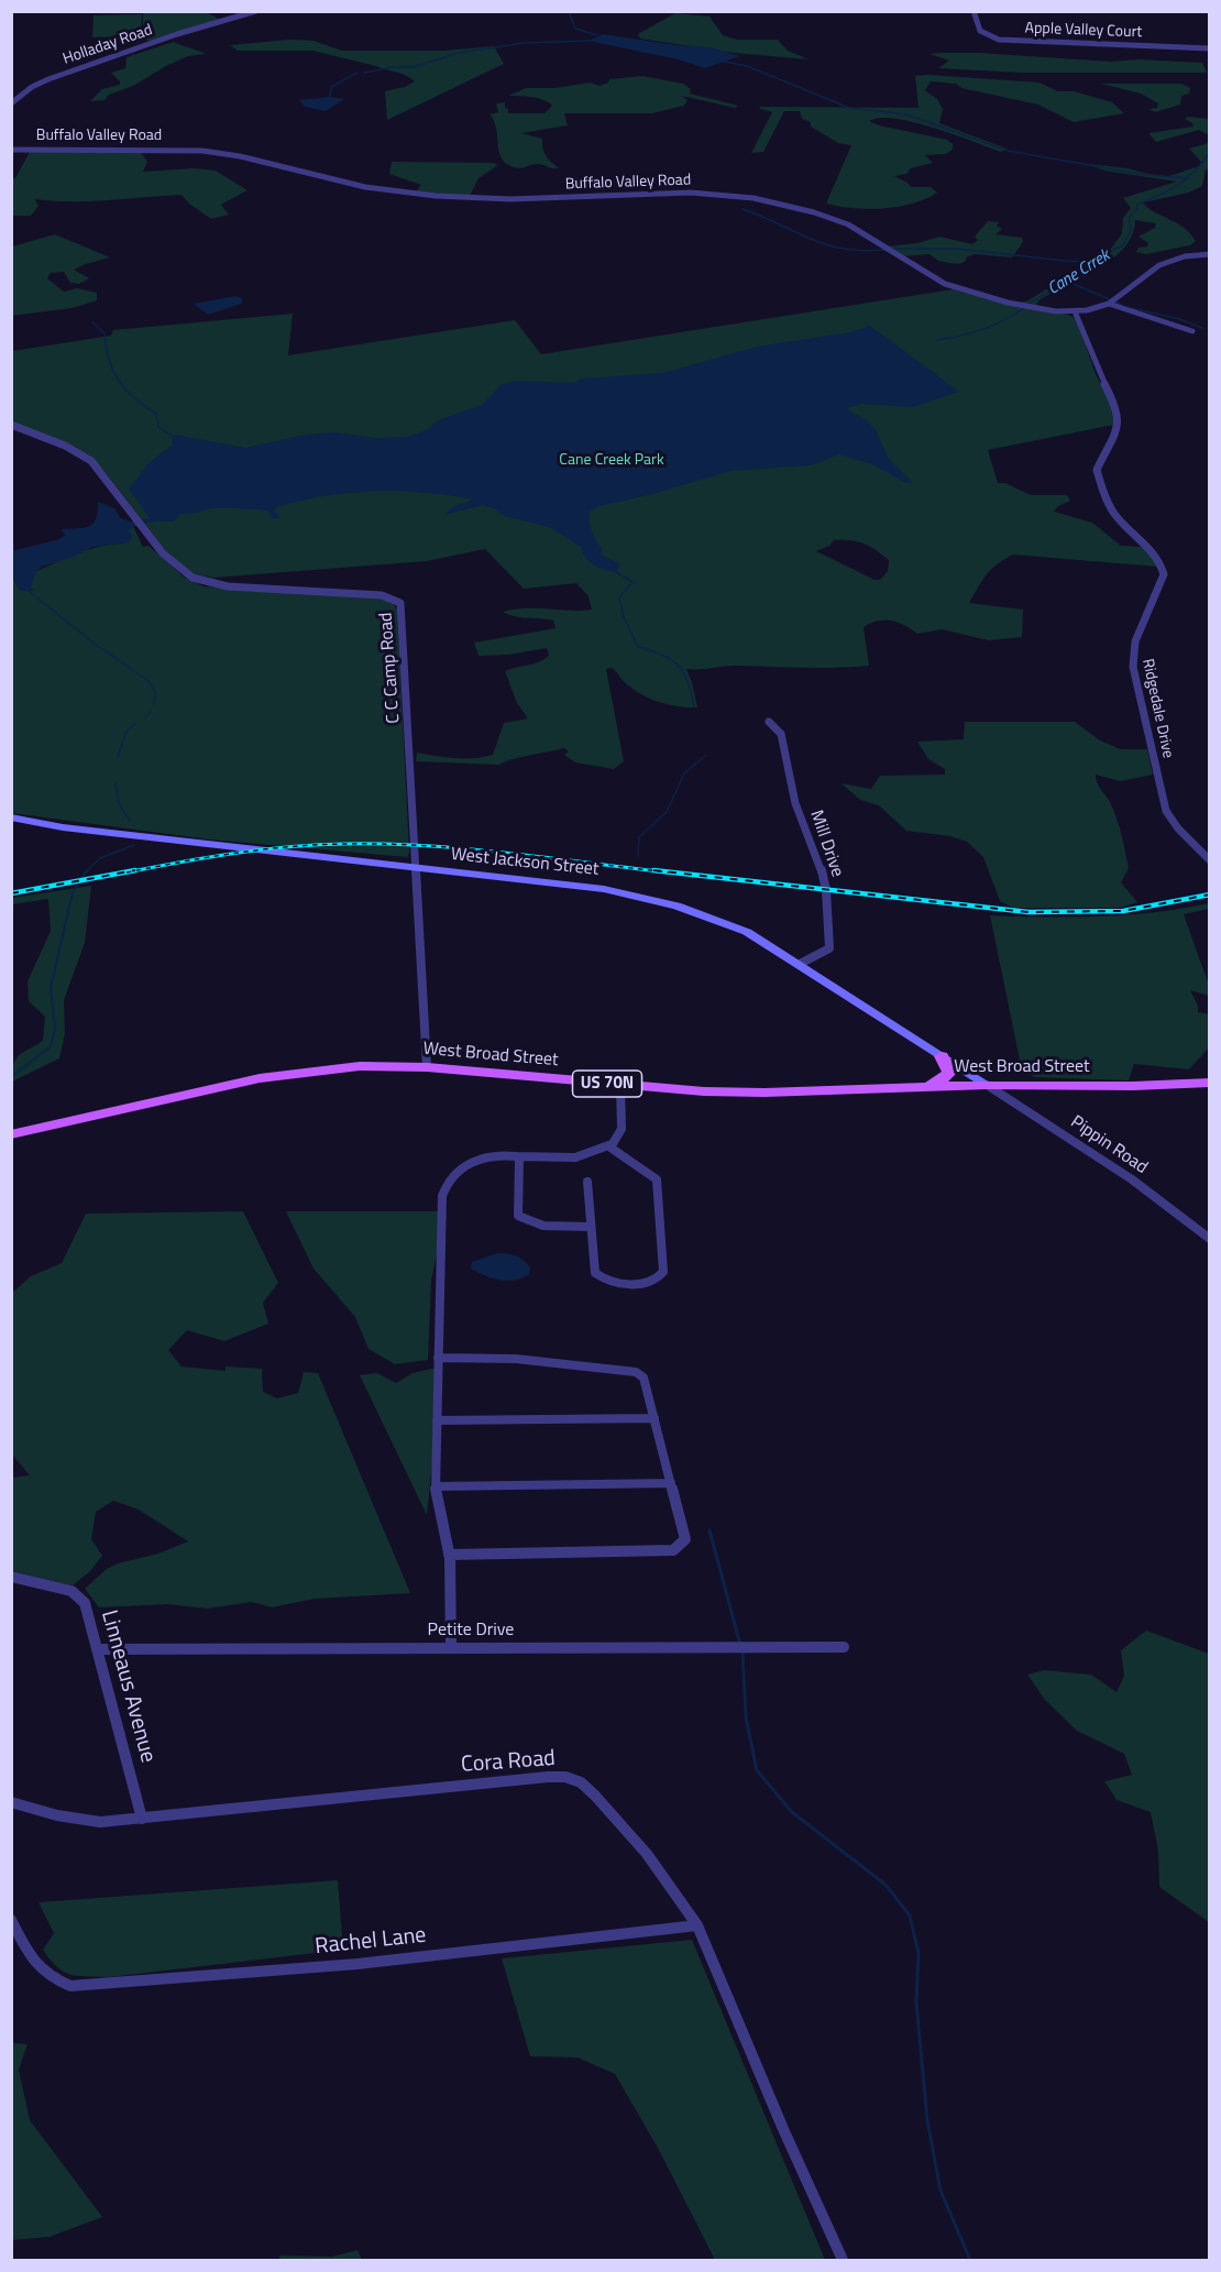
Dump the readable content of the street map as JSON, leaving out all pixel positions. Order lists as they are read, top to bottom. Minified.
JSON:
{"streets":{"main road":["West Broad Street","US 70N"],"street":["Apple Valley Court","Holladay Road","Buffalo Valley Road","C C Camp Road","Ridgedale Drive","Mill Drive","West Jackson Street","Pippin Road","Petite Drive","Linneaus Avenue","Cora Road","Rachel Lane"]},"crossings":[["Buffalo Valley Road","Ridgedale Drive"],["C C Camp Road","West Jackson Street"],["C C Camp Road","West Broad Street"],["Mill Drive","West Jackson Street"],["West Jackson Street","West Broad Street"],["West Jackson Street","Pippin Road"],["West Broad Street","Pippin Road"],["Petite Drive","Linneaus Avenue"],["Linneaus Avenue","Cora Road"],["Cora Road","Rachel Lane"]],"water":["Cane Crrek"],"parks":["Cane Creek Park"]}
